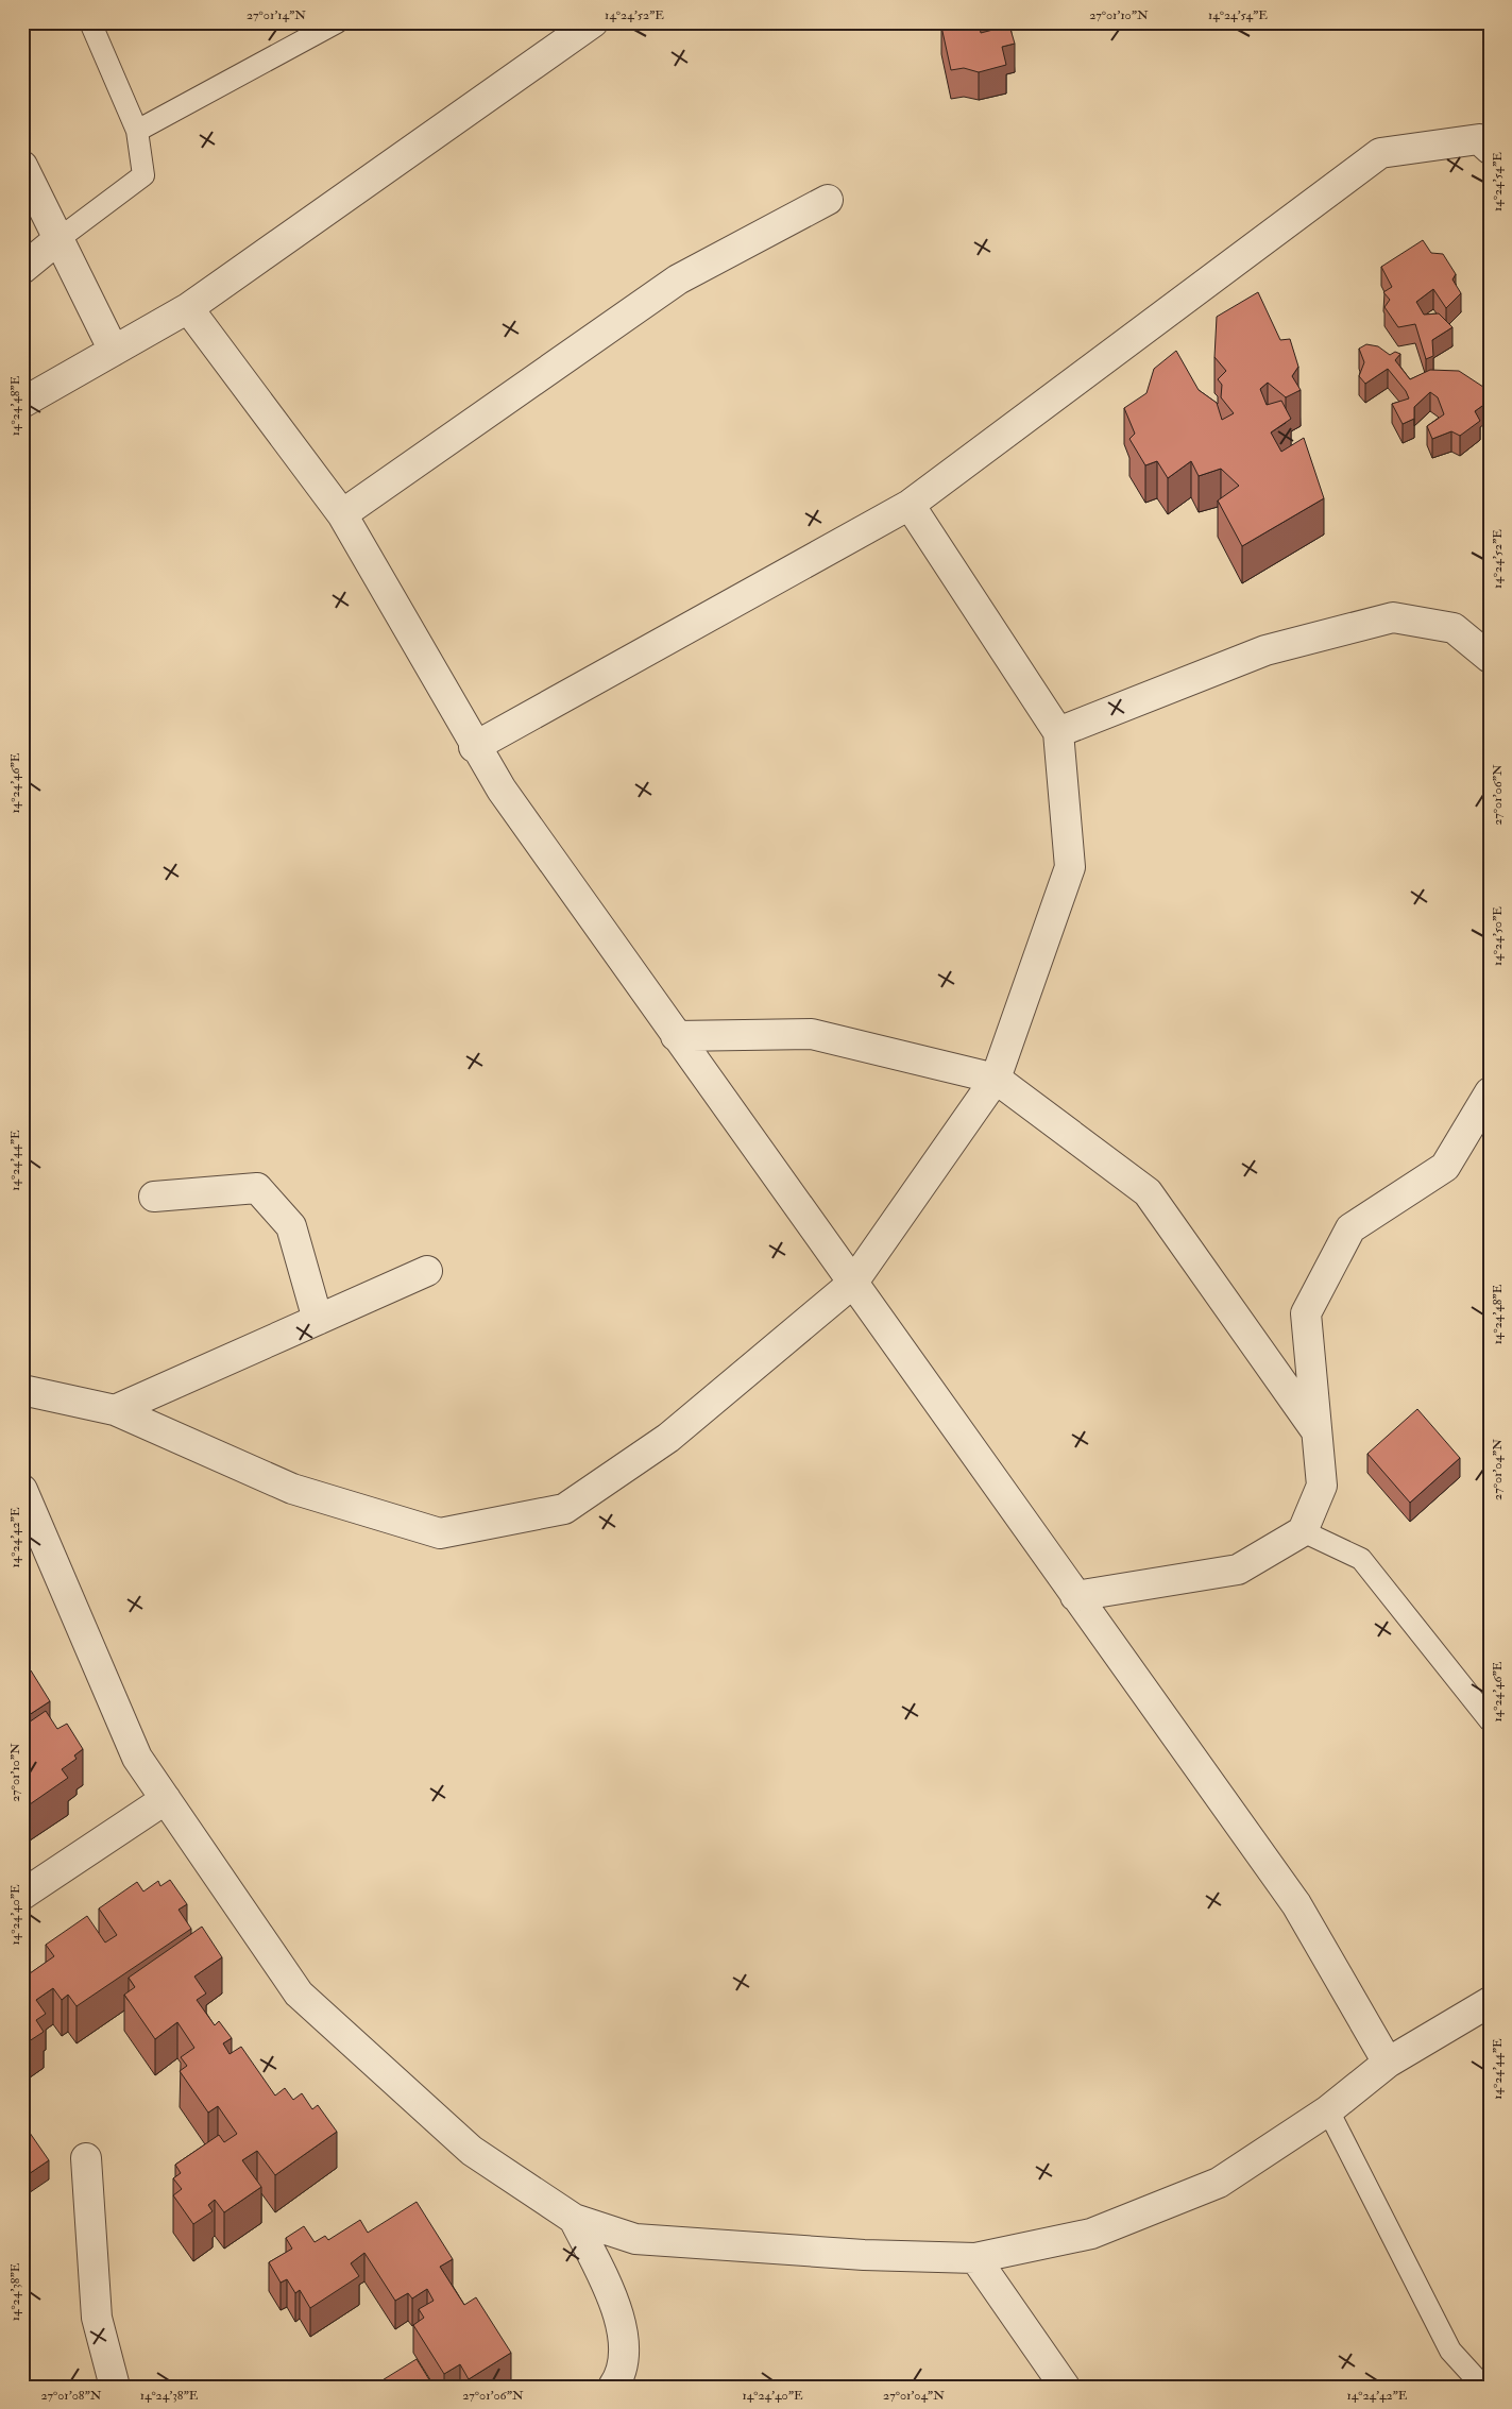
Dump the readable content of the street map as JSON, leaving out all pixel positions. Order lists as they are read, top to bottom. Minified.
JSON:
{"coordinates":["27°01'14\"N","14°24'52\"E","27°01'10\"N","14°24'54\"E","14°24'48\"E","14°24'46\"E","27°01'06\"N","14°24'50\"E","14°24'44\"E","27°01'04\"N","14°24'42\"E","14°24'40\"E","14°24'38\"E","27°01'08\"N"]}
